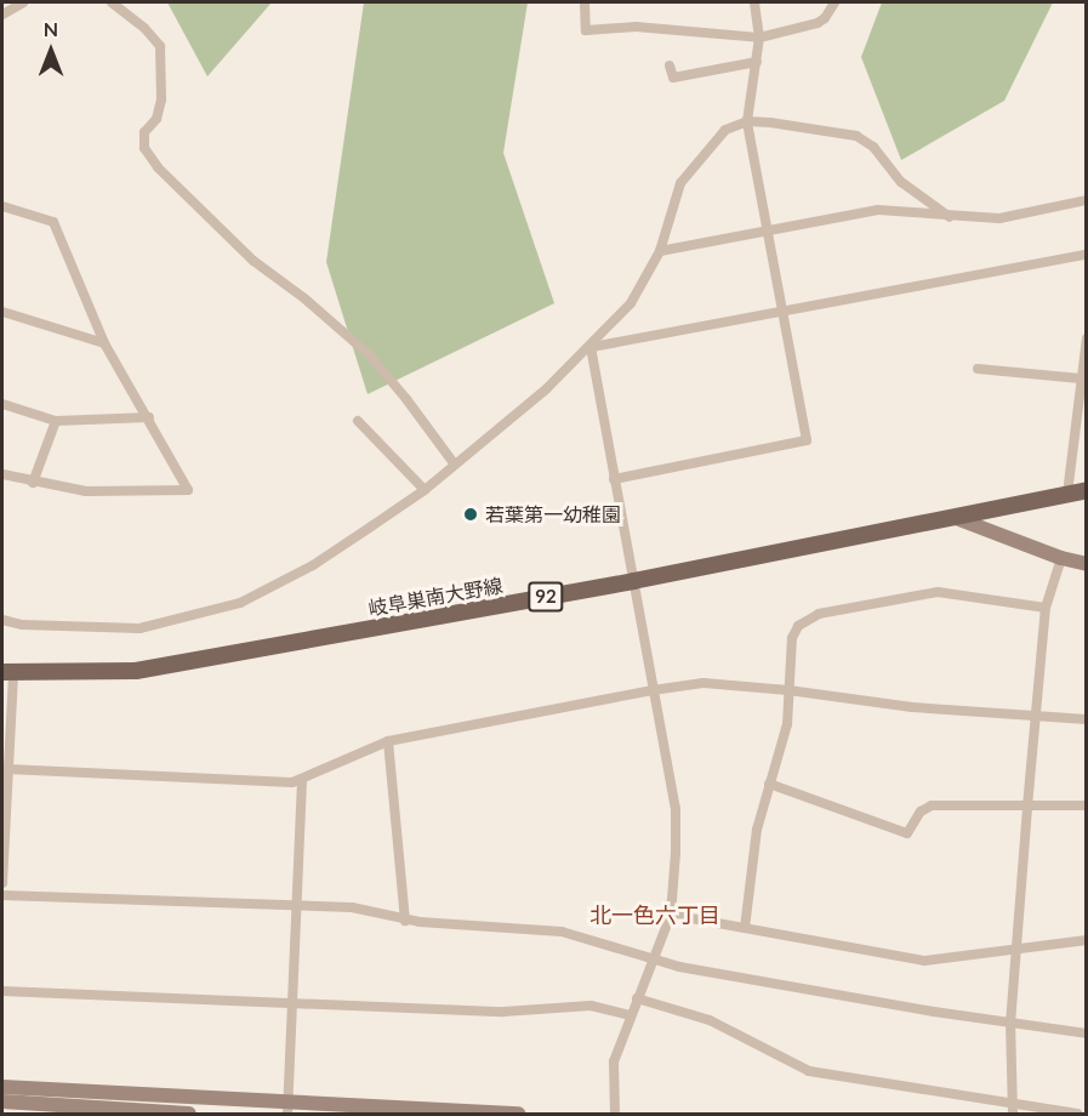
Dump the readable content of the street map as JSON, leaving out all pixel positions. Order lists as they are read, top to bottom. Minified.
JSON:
{"streets":{"main road":["岐阜巣南大野線","92"]},"districts":["北一色六丁目"],"places":["若葉第一幼稚園"],"north":"top"}
